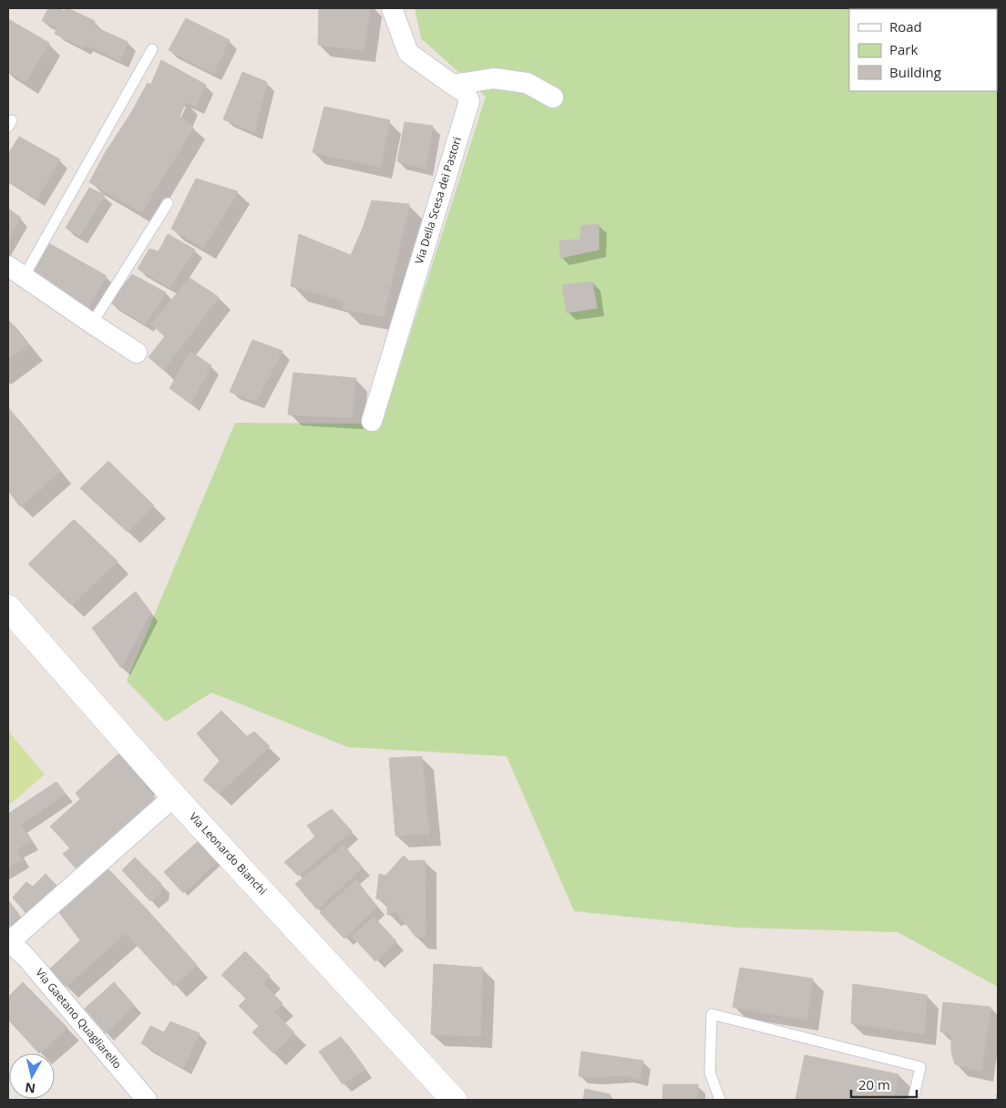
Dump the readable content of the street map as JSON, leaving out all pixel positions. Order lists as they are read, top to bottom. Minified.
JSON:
{"streets":{"street":["Via Della Scesa dei Pastori","Via Leonardo Bianchi","Via Gaetano Quagliarello"]},"legend":["Road","Park","Building"],"scale_bar":"20 m","north":"bottom"}
